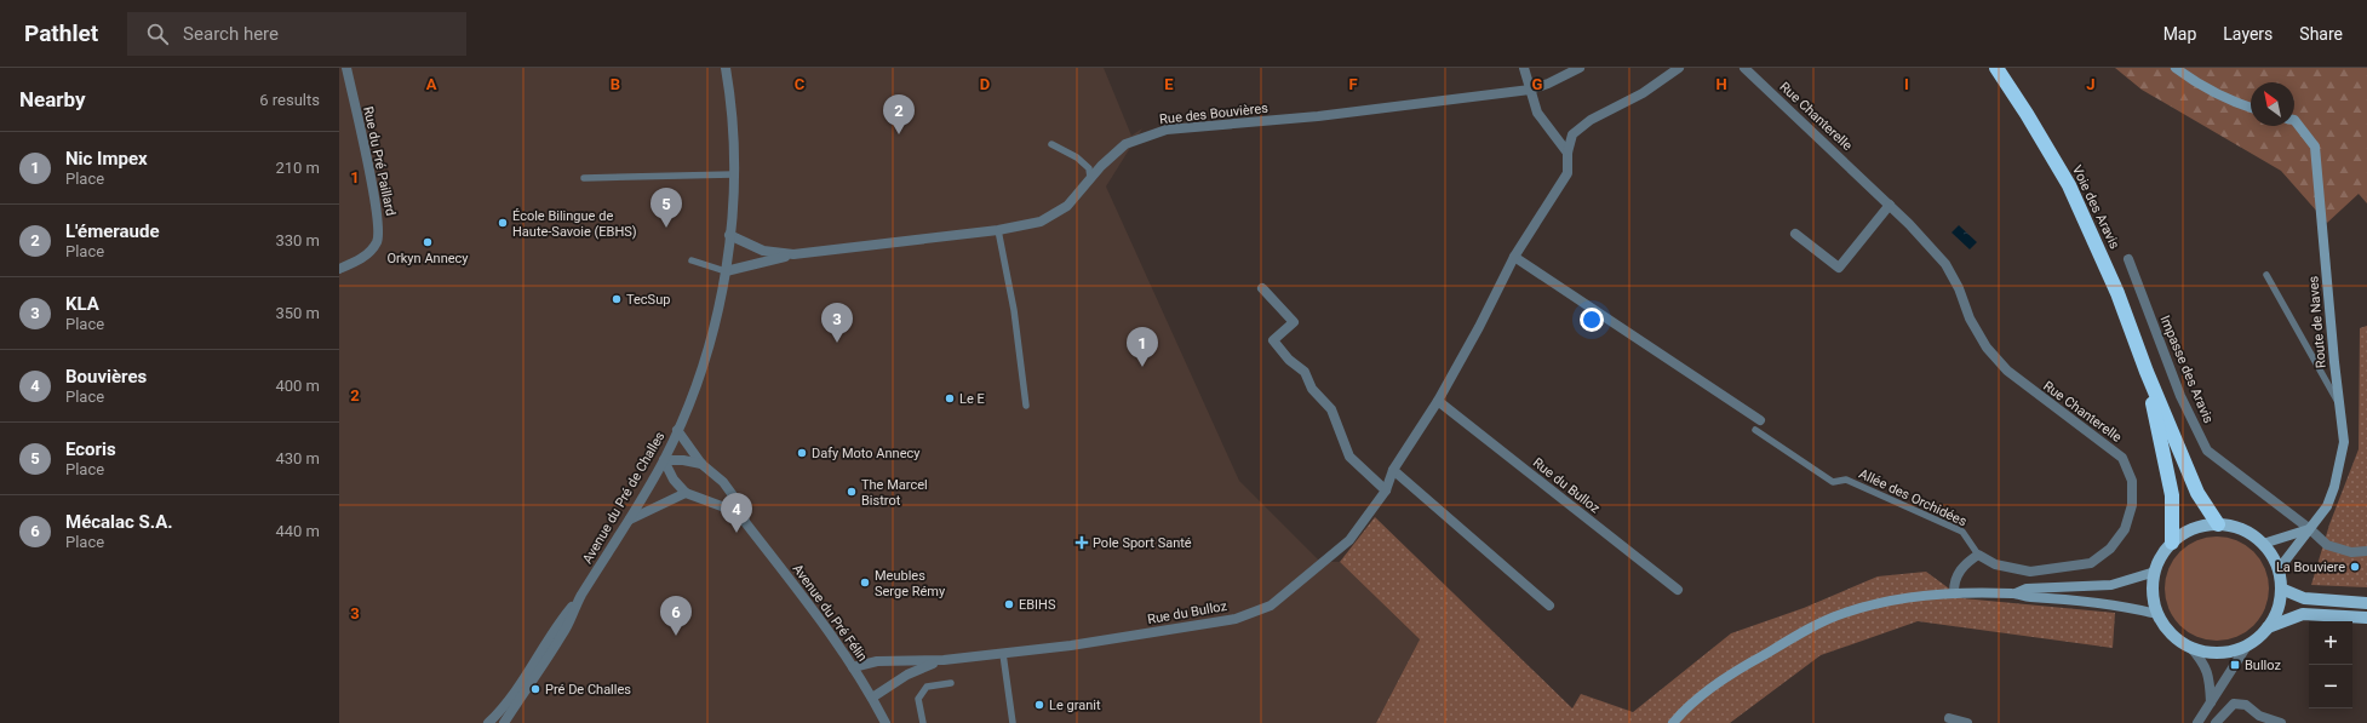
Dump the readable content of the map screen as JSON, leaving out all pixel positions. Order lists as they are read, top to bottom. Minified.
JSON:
{"streets":{"highway":["Voie des Aravis"],"main road":["Route de Naves"],"street":["Rue des Bouvières","Rue Chanterelle","Rue du Pré Paillard","Impasse des Aravis","Rue du Bulloz","Avenue du Pré de Challes","Avenue du Pré Félin"],"lane":["Allée des Orchidées"]},"crossings":[["Rue des Bouvières","Avenue du Pré de Challes"],["Rue Chanterelle","Allée des Orchidées"],["Voie des Aravis","Route de Naves"],["Route de Naves","Impasse des Aravis"],["Rue du Bulloz","Avenue du Pré Félin"],["Avenue du Pré de Challes","Avenue du Pré Félin"]],"places":{"other":["École Bilingue de Haute-Savoie (EBHS)","Orkyn Annecy","TecSup","Le E","Dafy Moto Annecy","The Marcel Bistrot","La Bouviere","Meubles Serge Rémy","EBIHS","Pré De Challes","Le granit"],"health":["Pole Sport Santé"],"transit":["Bulloz"]},"north":"top left","page":{"header":"Pathlet","search":"Search here","nav":["Map","Layers","Share"],"heading":["Nearby","6 results"],"pins":["2","5","3","1","4","6"],"list":[{"mark":"1","name":"Nic Impex","note":"Place","value":"210 m"},{"mark":"2","name":"L'émeraude","note":"Place","value":"330 m"},{"mark":"3","name":"KLA","note":"Place","value":"350 m"},{"mark":"4","name":"Bouvières","note":"Place","value":"400 m"},{"mark":"5","name":"Ecoris","note":"Place","value":"430 m"},{"mark":"6","name":"Mécalac S.A.","note":"Place","value":"440 m"}],"map_buttons":["+","−"]},"grid":{"columns":["A","B","C","D","E","F","G","H","I","J"],"rows":["1","2","3"]}}
